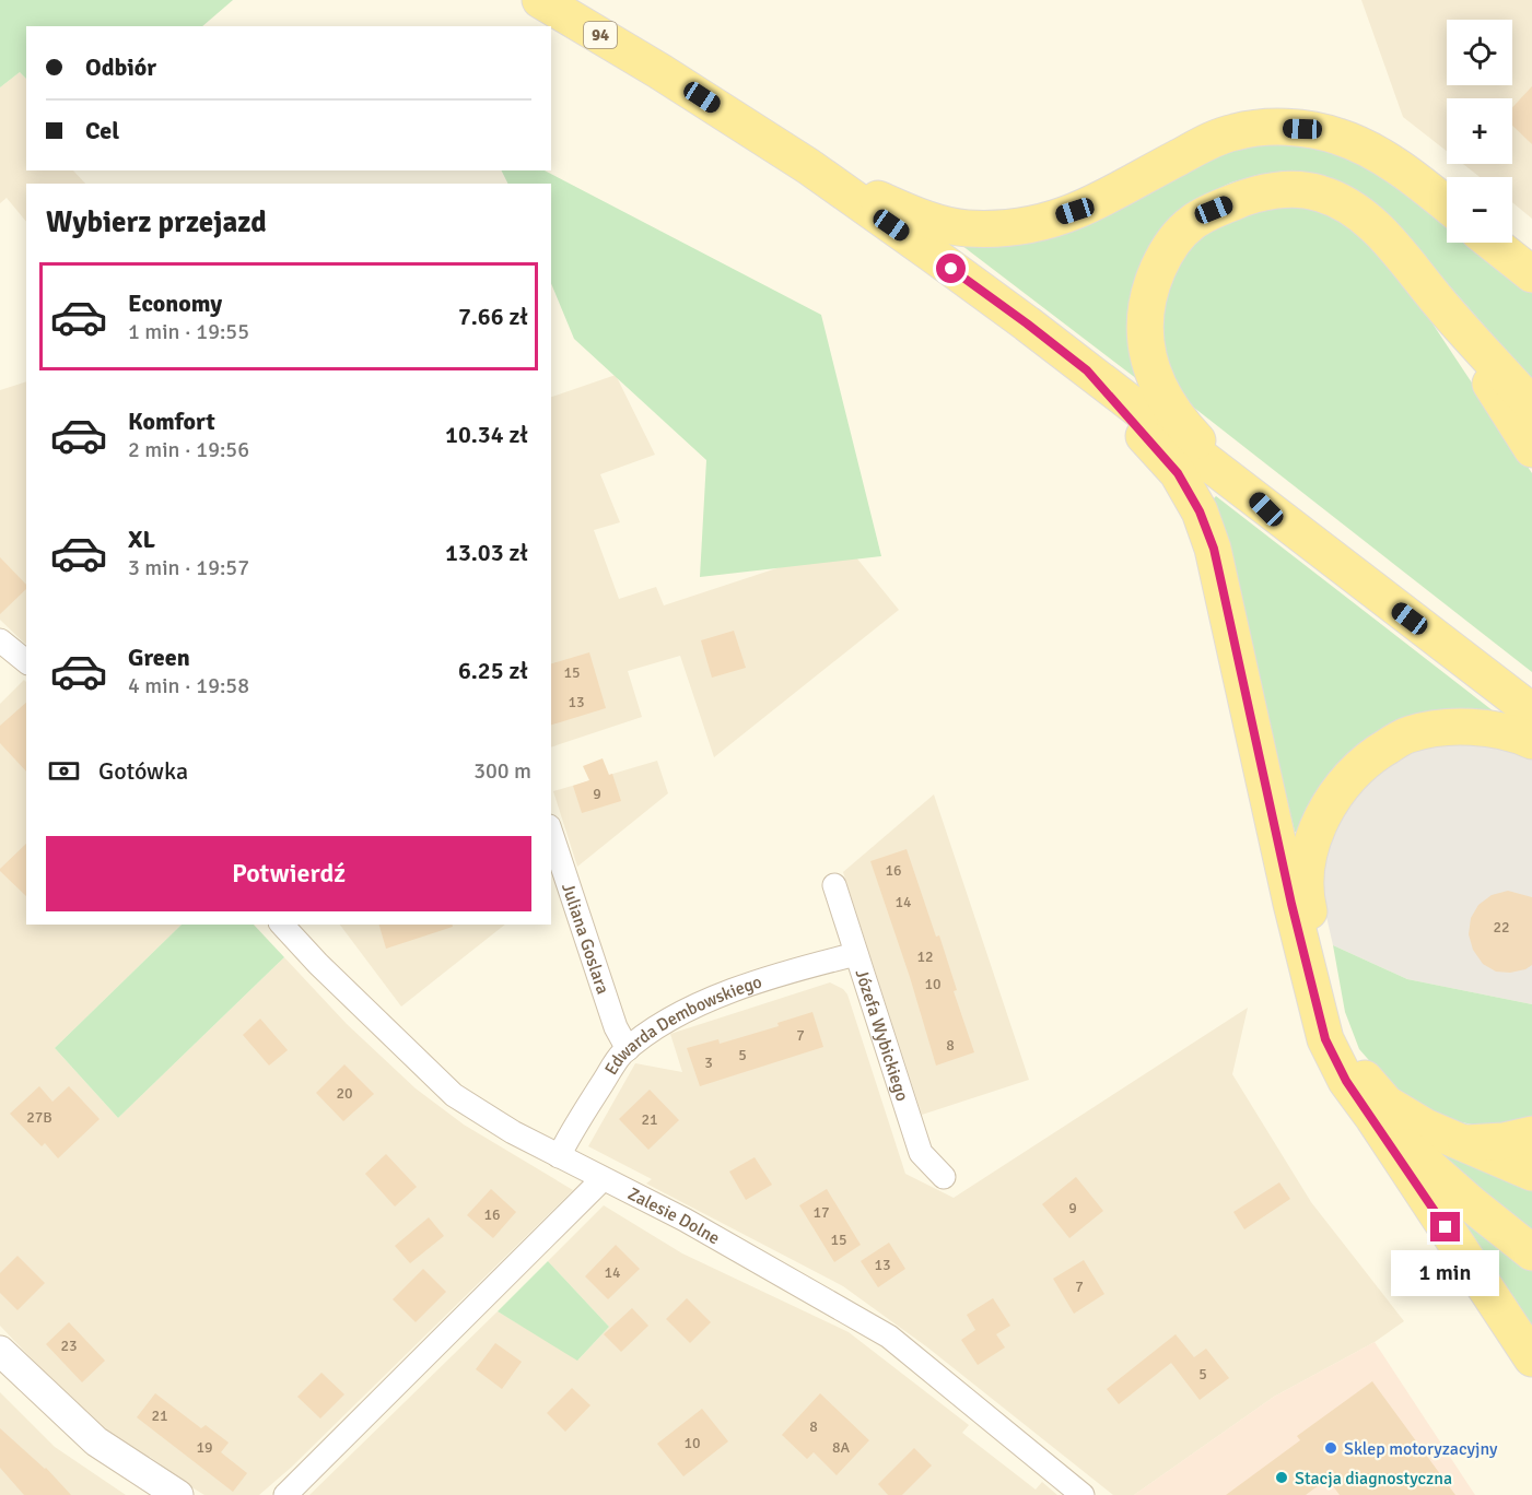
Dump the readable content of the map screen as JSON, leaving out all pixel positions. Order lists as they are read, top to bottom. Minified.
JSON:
{"streets":{"main road":["94"],"street":["Juliana Goslara","Edwarda Dembowskiego","Józefa Wybickiego","Zalesie Dolne"]},"crossings":[["Juliana Goslara","Edwarda Dembowskiego"],["Edwarda Dembowskiego","Józefa Wybickiego"],["Edwarda Dembowskiego","Zalesie Dolne"]],"places":["Sklep motoryzacyjny","Stacja diagnostyczna"],"house_numbers":["15","13","9","16","14","22","12","10","7","8","5","3","20","27B","21","9","17","16","15","13","14","7","23","5","21","8","10","19","8A"],"page":{"map_buttons":["+","−"],"banner":["Odbiór","Cel"],"heading":"Wybierz przejazd","list":[{"name":"Economy","note":"1 min · 19:55","value":"7.66 zł"},{"name":"Komfort","note":"2 min · 19:56","value":"10.34 zł"},{"name":"XL","note":"3 min · 19:57","value":"13.03 zł"},{"name":"Green","note":"4 min · 19:58","value":"6.25 zł"}],"pay":["Gotówka","300 m"],"buttons":"Potwierdź","bubble":"1 min"}}
